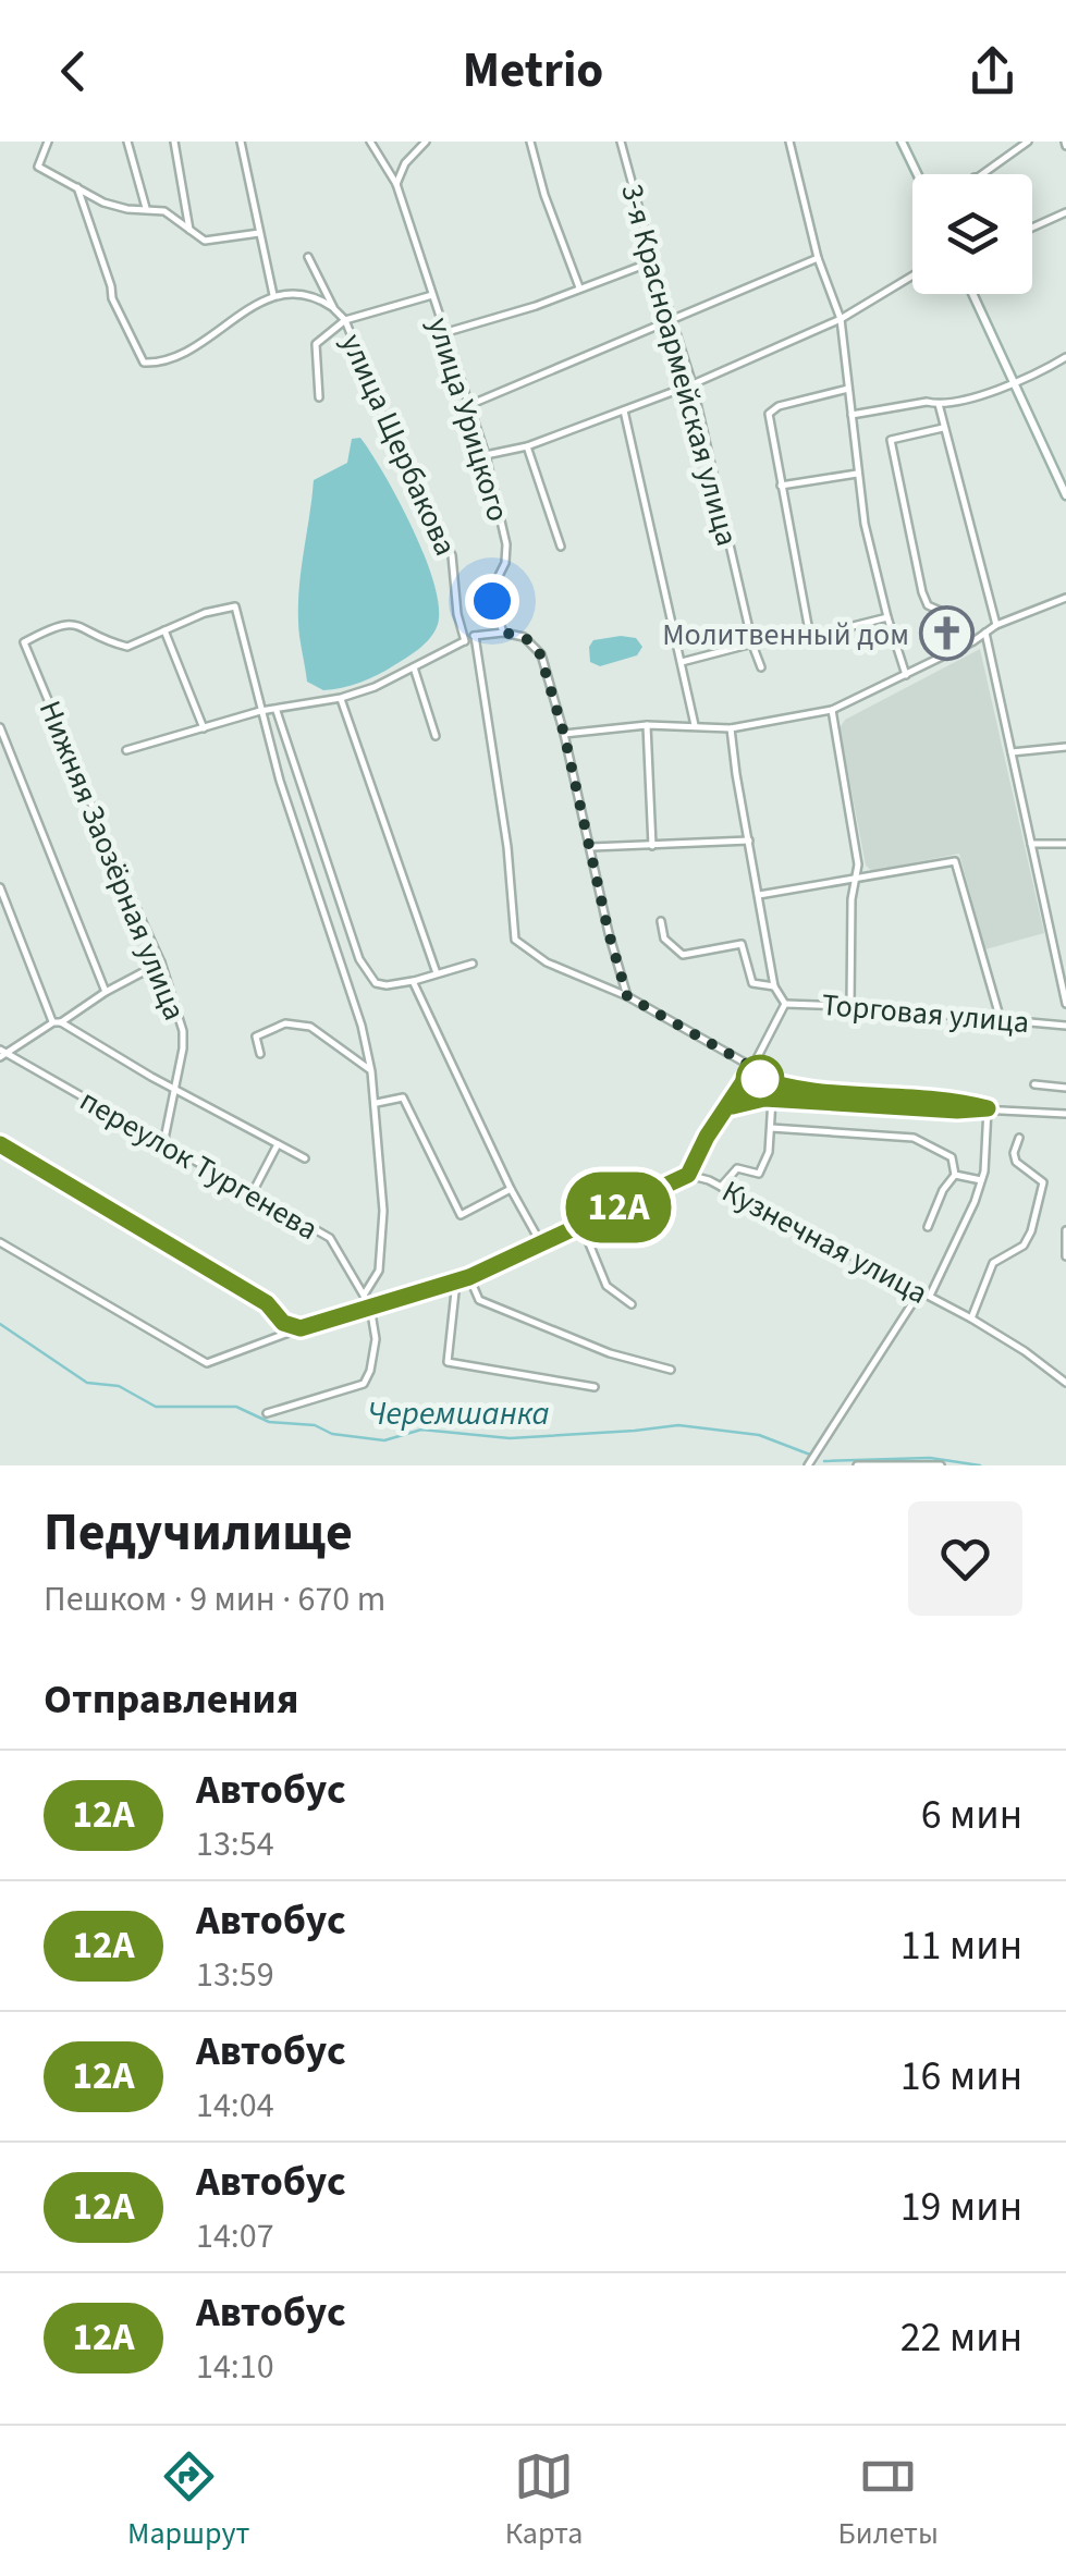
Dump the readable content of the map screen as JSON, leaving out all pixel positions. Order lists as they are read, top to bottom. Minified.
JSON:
{"streets":{"street":["3-я Красноармейская улица","улица Урицкого","улица Щербакова","Нижняя Заозёрная улица","Торговая улица","переулок Тургенева","Кузнечная улица"]},"crossings":[["Нижняя Заозёрная улица","переулок Тургенева"],["переулок Тургенева","Кузнечная улица"]],"water":["Черемшанка"],"places":{"church":["Молитвенный дом"]},"lines":["bus line 12А"],"page":{"header":"Metrio","on_map":"12А","heading":[["Педучилище","Пешком · 9 мин · 670 m"],"Отправления"],"list":[{"mark":"12А","name":"Автобус","note":"13:54","value":"6 мин"},{"mark":"12А","name":"Автобус","note":"13:59","value":"11 мин"},{"mark":"12А","name":"Автобус","note":"14:04","value":"16 мин"},{"mark":"12А","name":"Автобус","note":"14:07","value":"19 мин"},{"mark":"12А","name":"Автобус","note":"14:10","value":"22 мин"}],"tabs":["Маршрут","Карта","Билеты"]}}
